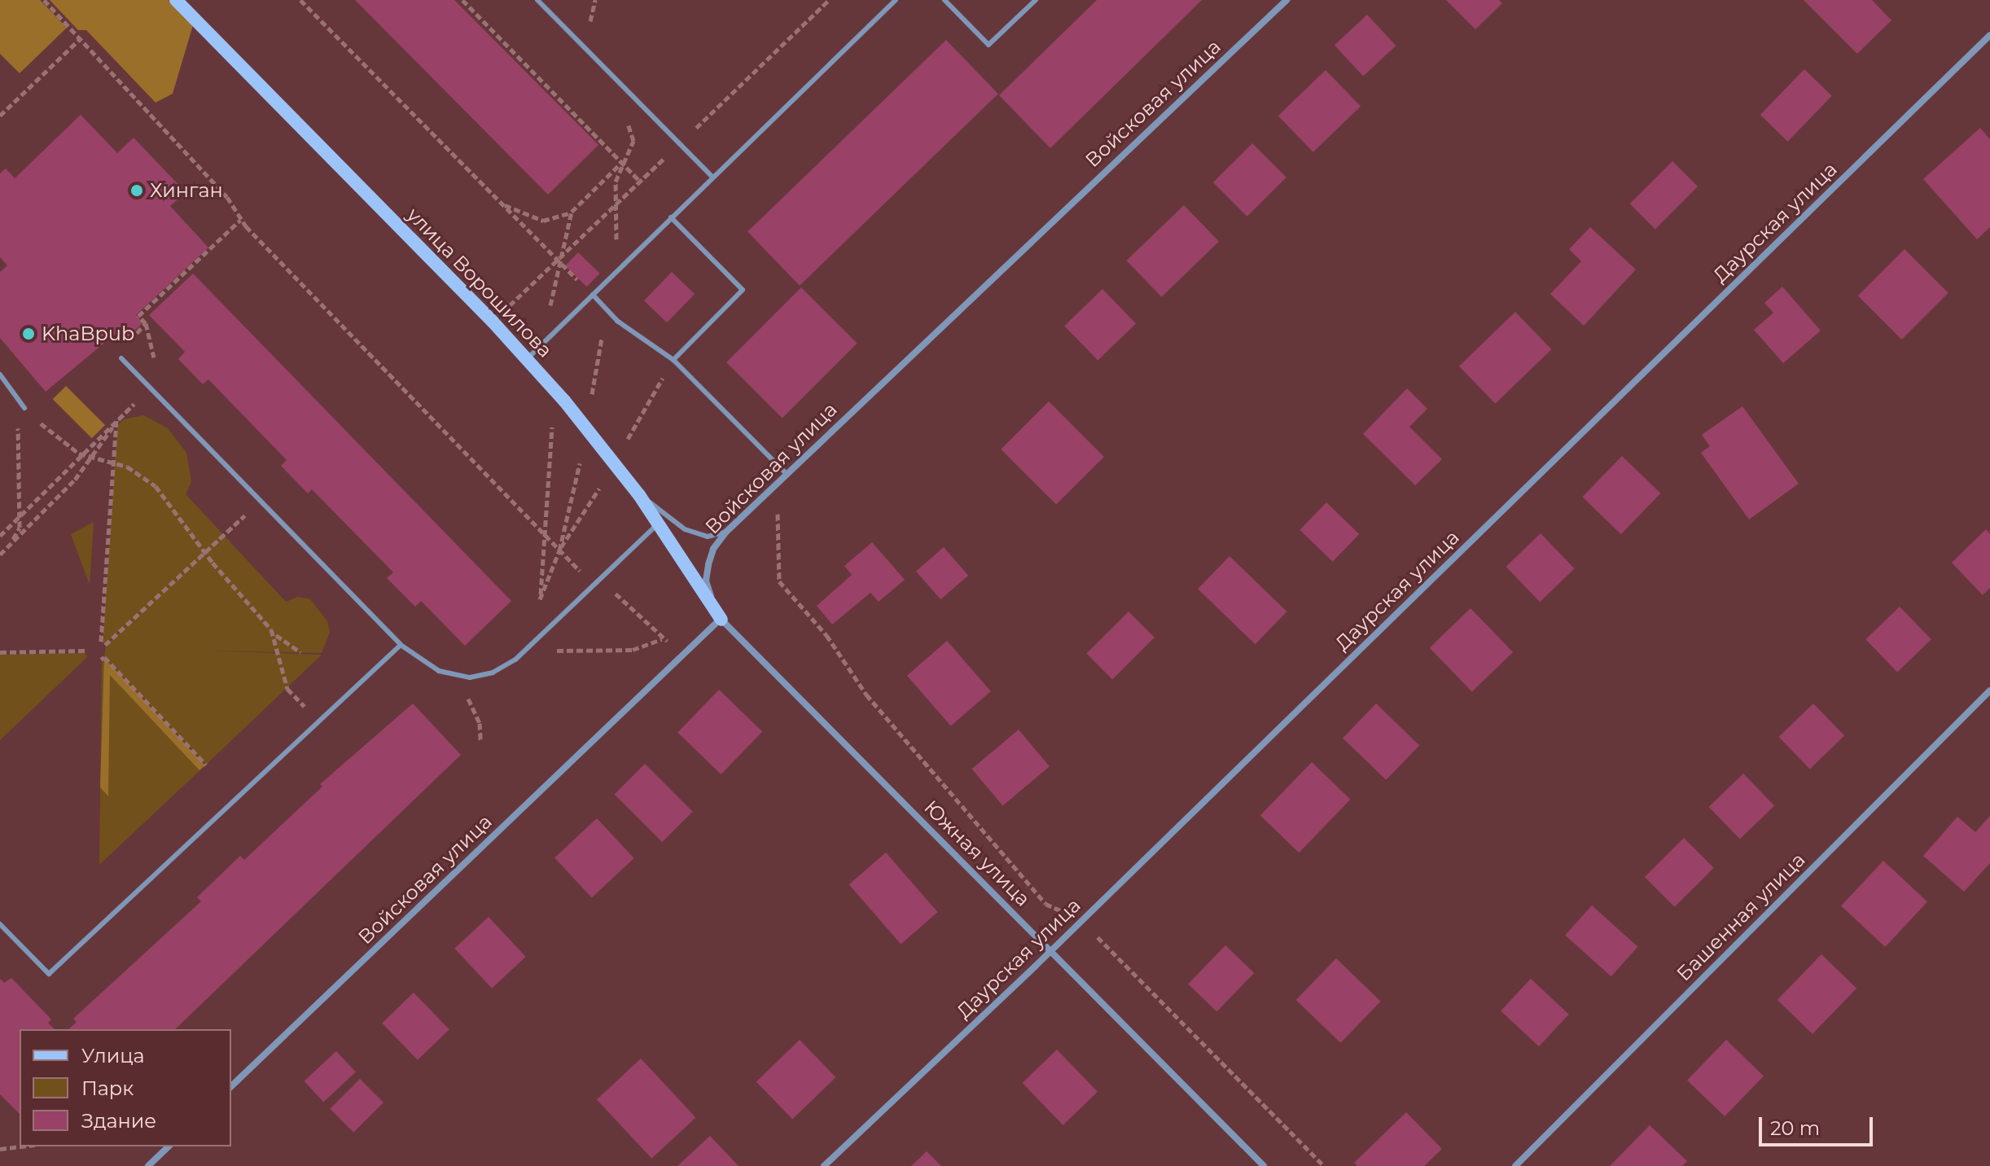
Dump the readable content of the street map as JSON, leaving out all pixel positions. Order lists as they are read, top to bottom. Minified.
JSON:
{"streets":{"main road":["улица Ворошилова"],"street":["Войсковая улица","Даурская улица","Южная улица","Башенная улица"]},"crossings":[["Войсковая улица","улица Ворошилова"],["Войсковая улица","Южная улица"],["Даурская улица","Южная улица"],["улица Ворошилова","Южная улица"]],"places":["Хинган","KhaBpub"],"legend":["Улица","Парк","Здание"],"scale_bar":"20 m"}
